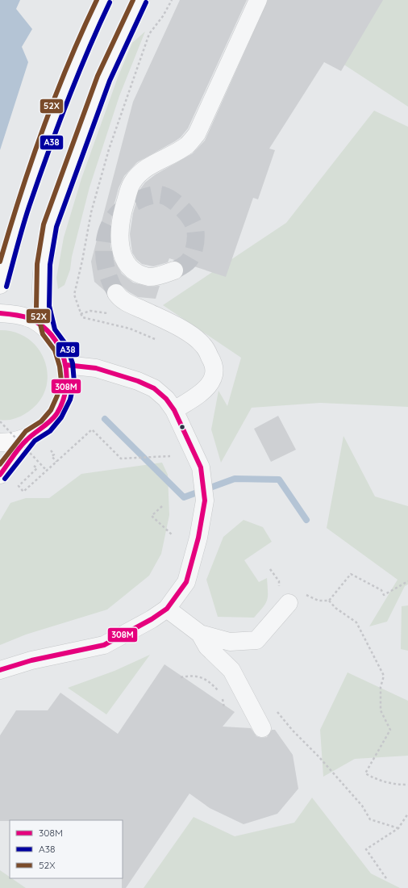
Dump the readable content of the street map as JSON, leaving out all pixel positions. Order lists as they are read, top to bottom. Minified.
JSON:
{"lines":["transit line 52X","transit line A38","transit line 308M"],"legend":["308M","A38","52X"]}
